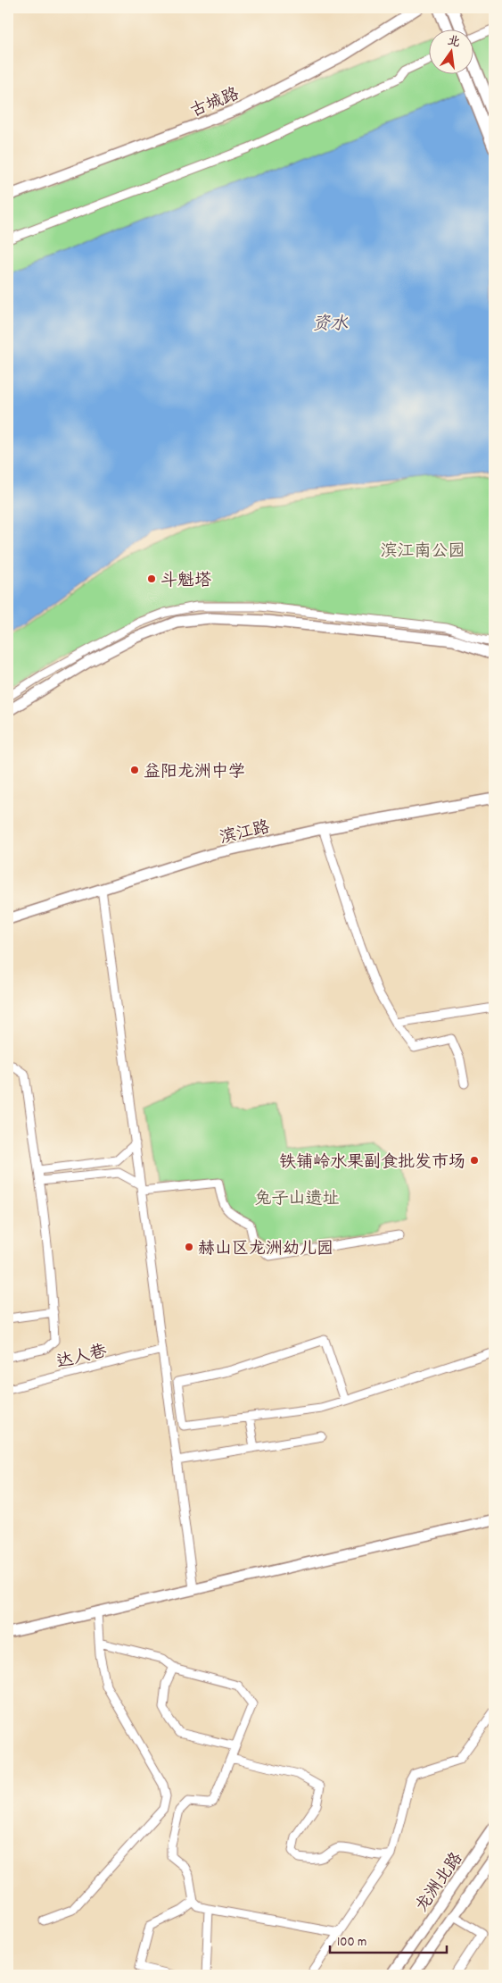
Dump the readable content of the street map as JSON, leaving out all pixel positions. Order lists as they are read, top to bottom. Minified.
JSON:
{"streets":{"street":["古城路","滨江路","达人巷","龙洲北路"]},"water":["资水"],"parks":["滨江南公园","兔子山遗址"],"places":["斗魁塔","益阳龙洲中学","铁铺岭水果副食批发市场","赫山区龙洲幼儿园"],"scale_bar":"100 m","north":"top"}
